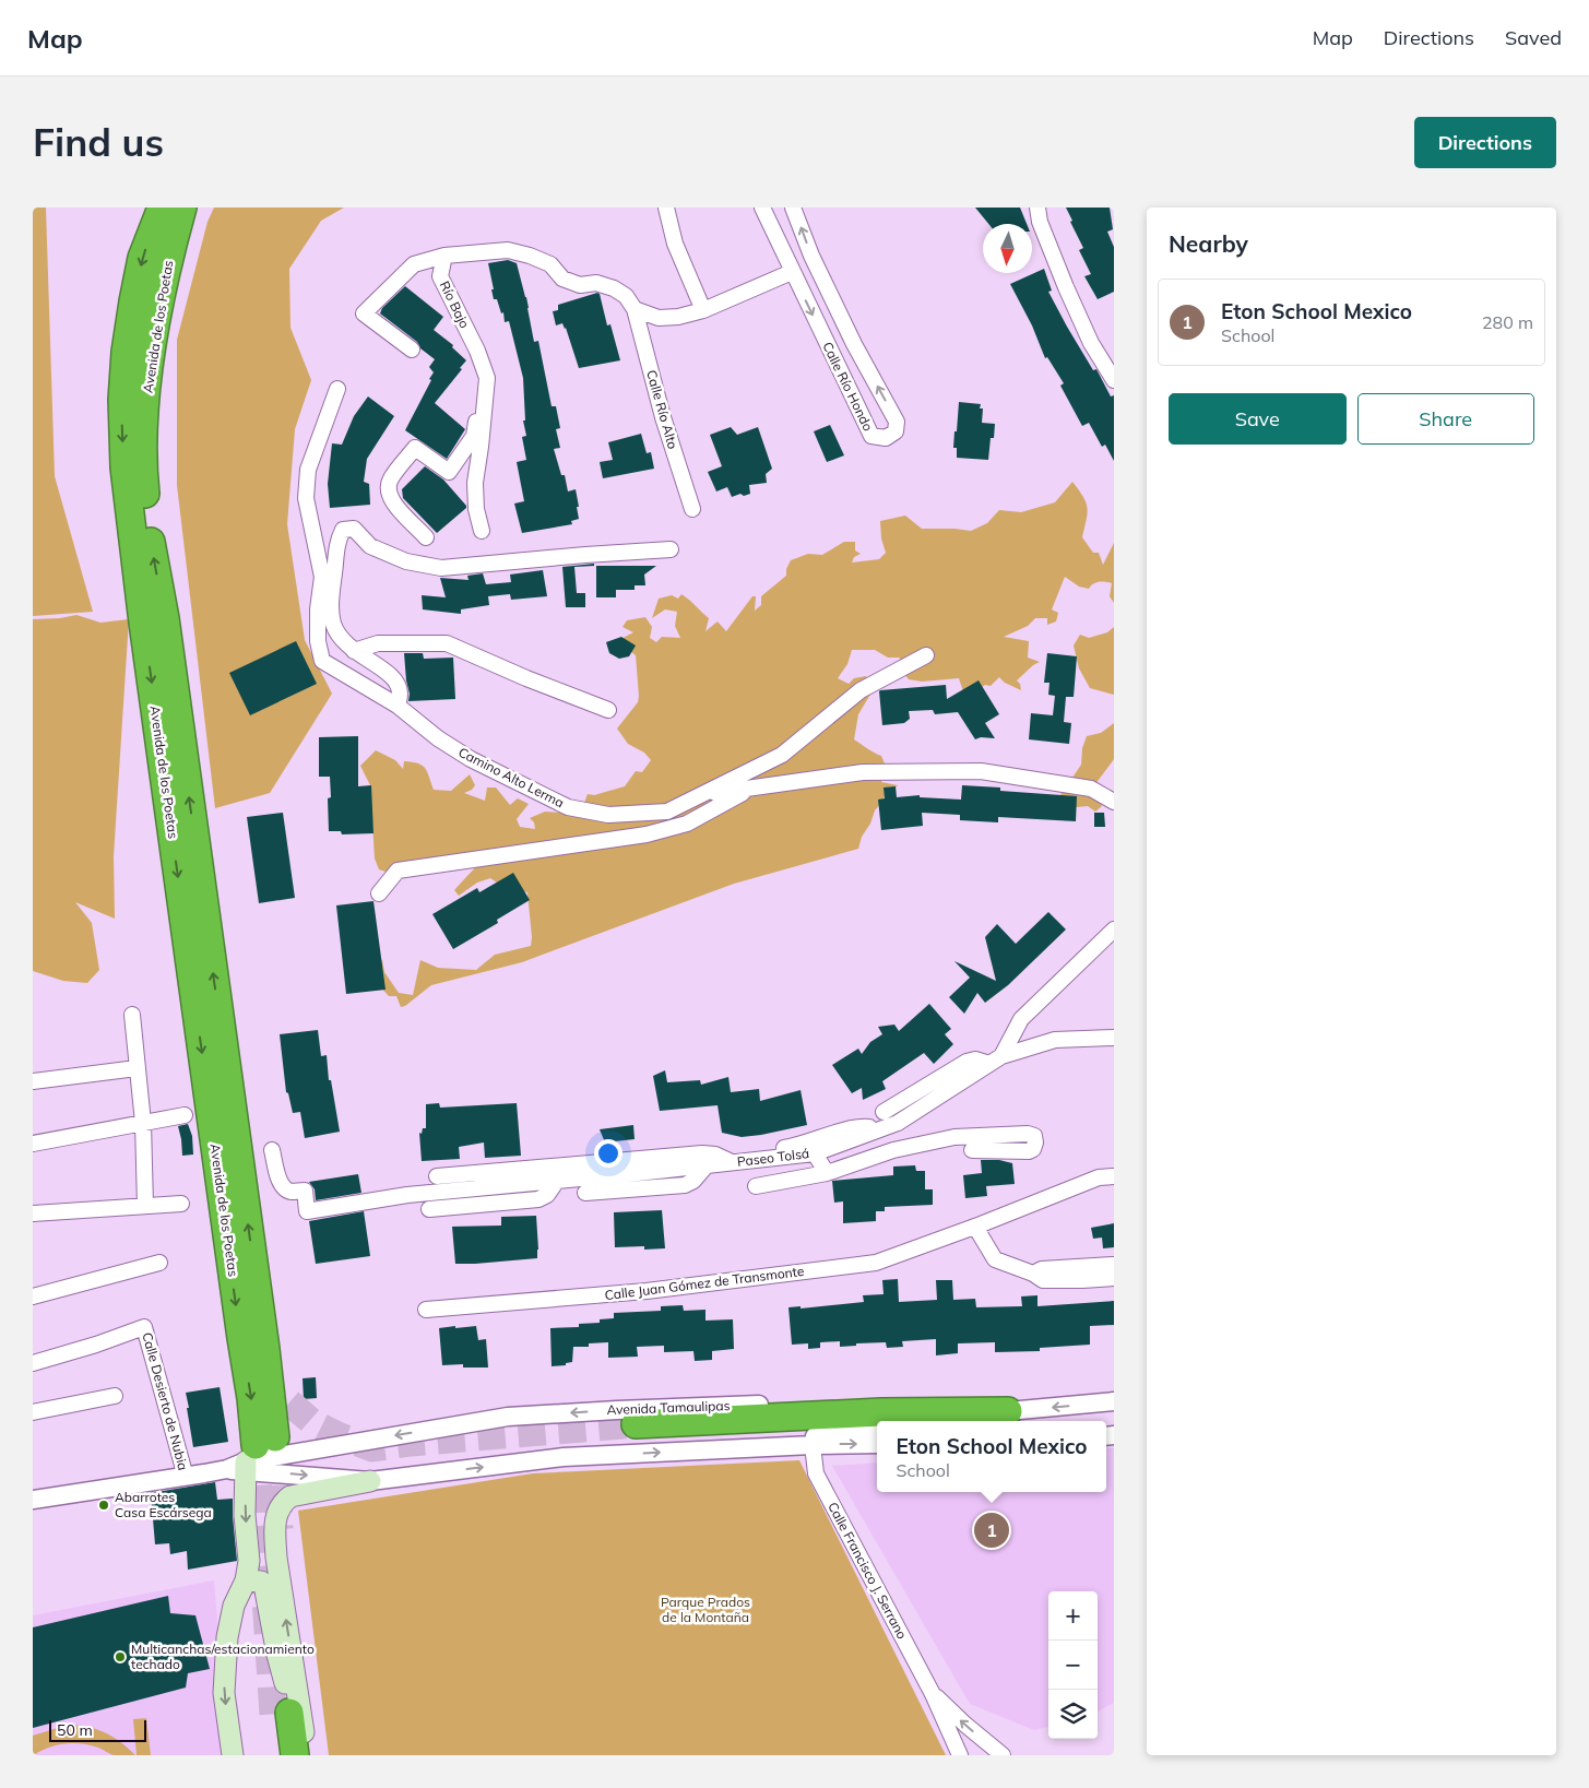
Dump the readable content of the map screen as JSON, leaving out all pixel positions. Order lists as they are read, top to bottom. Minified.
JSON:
{"streets":{"highway":["Avenida de los Poetas"],"street":["Río Bajo","Calle Río Hondo","Calle Río Alto","Camino Alto Lerma","Paseo Tolsá","Calle Juan Gómez de Transmonte","Calle Desierto de Nubia","Avenida Tamaulipas","Calle Francisco J. Serrano"]},"crossings":[["Calle Desierto de Nubia","Avenida Tamaulipas"],["Avenida Tamaulipas","Calle Francisco J. Serrano"]],"parks":["Parque Prados de la Montaña"],"places":["Abarrotes Casa Escársega","Multicanchas/estacionamiento techado"],"scale_bar":"50 m","north":"bottom","page":{"header":"Map","nav":["Map","Directions","Saved"],"buttons":["Directions",["Save","Share"]],"title":"Find us","heading":"Nearby","list":[{"mark":"1","name":"Eton School Mexico","note":"School","value":"280 m"}],"popup":["Eton School Mexico","School"],"pins":"1","map_buttons":["+","−"],"scale":"50 m"}}
